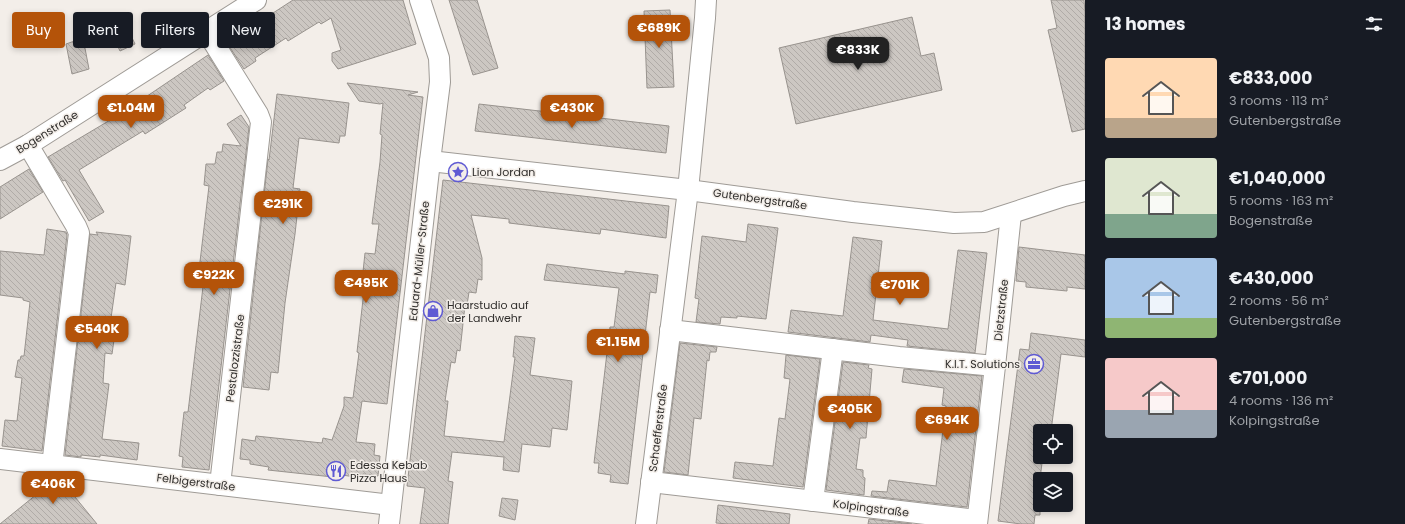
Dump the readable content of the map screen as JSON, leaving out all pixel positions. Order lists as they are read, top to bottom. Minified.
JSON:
{"streets":{"street":["Bogenstraße","Gutenbergstraße","Eduard-Müller-Straße","Dietzstraße","Pestalozzistraße","Schaefferstraße","Felbigerstraße","Kolpingstraße"]},"crossings":[["Gutenbergstraße","Eduard-Müller-Straße"],["Gutenbergstraße","Dietzstraße"],["Gutenbergstraße","Schaefferstraße"],["Eduard-Müller-Straße","Felbigerstraße"],["Dietzstraße","Kolpingstraße"],["Pestalozzistraße","Felbigerstraße"],["Schaefferstraße","Kolpingstraße"]],"places":{"place":["Lion Jordan"],"shop":["Haarstudio auf der Landwehr"],"office":["K.I.T. Solutions"],"restaurant":["Edessa Kebab Pizza Haus"]},"page":{"heading":"13 homes","chip":["Buy","Rent","Filters","New"],"price":["€689K","€833K","€1.04M","€430K","€291K","€922K","€495K","€701K","€540K","€1.15M","€405K","€694K","€406K"],"list":[{"name":"€833,000","note":"3 rooms · 113 m² · Gutenbergstraße"},{"name":"€1,040,000","note":"5 rooms · 163 m² · Bogenstraße"},{"name":"€430,000","note":"2 rooms · 56 m² · Gutenbergstraße"},{"name":"€701,000","note":"4 rooms · 136 m² · Kolpingstraße"}]}}
